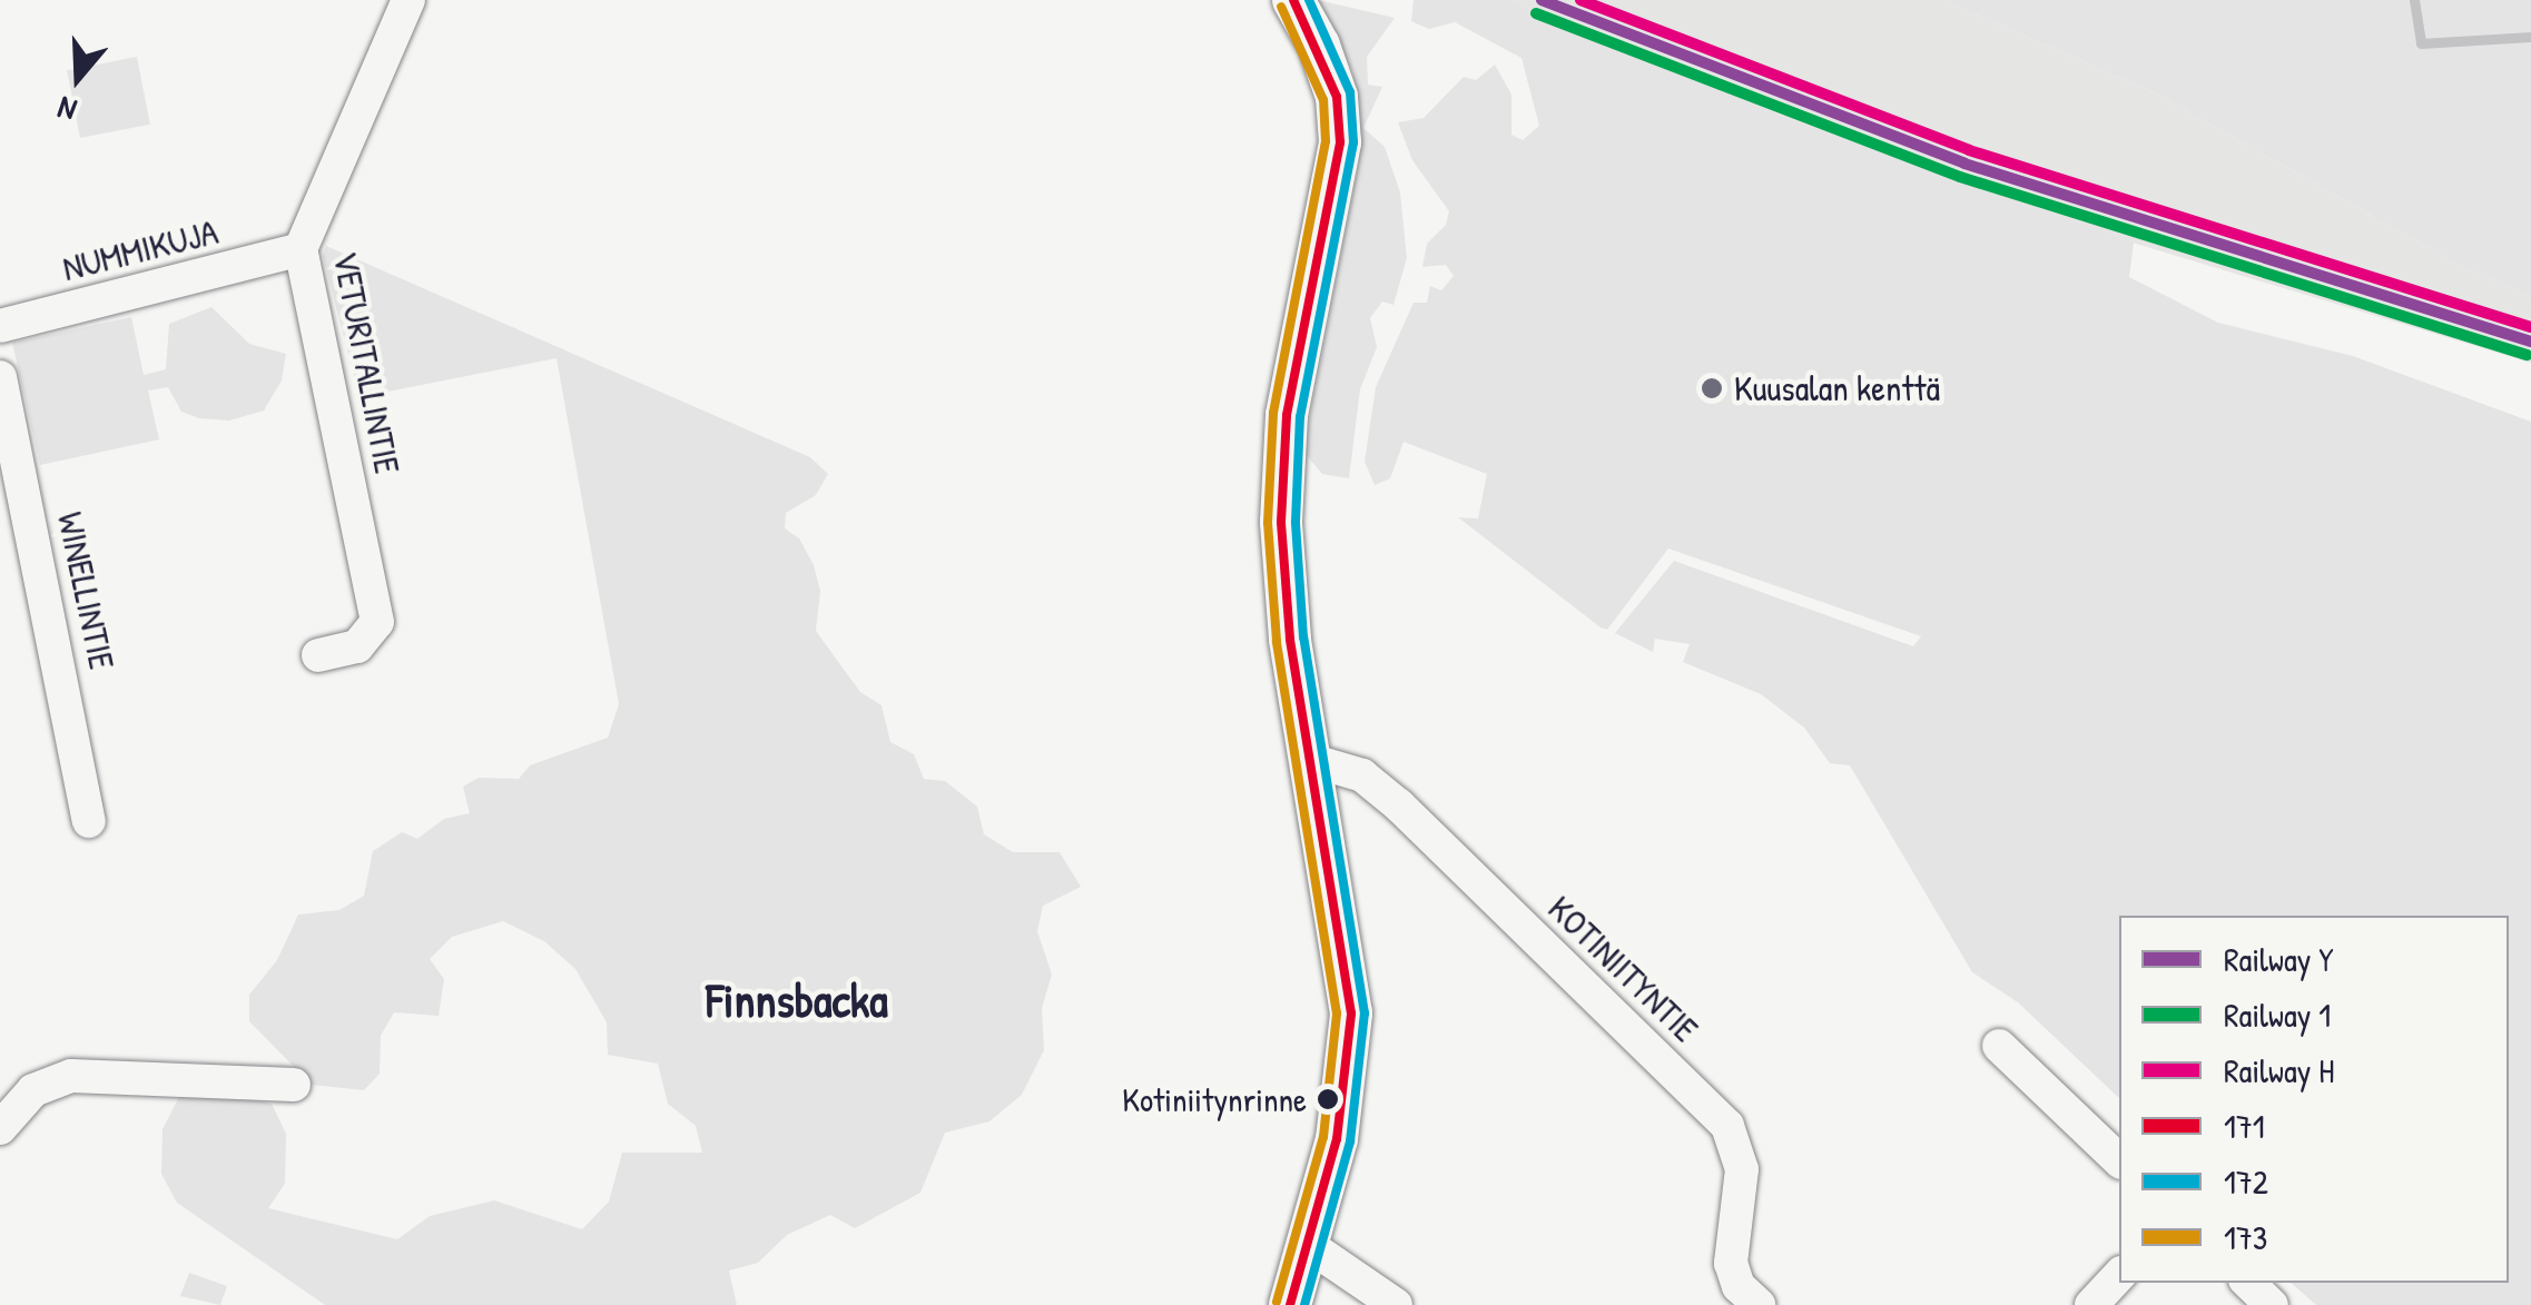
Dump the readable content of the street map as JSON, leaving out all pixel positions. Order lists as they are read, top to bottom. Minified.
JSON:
{"streets":{"street":["NUMMIKUJA","VETURITALLINTIE","WINELLINTIE","KOTINIITYNTIE"]},"crossings":[["NUMMIKUJA","VETURITALLINTIE"]],"districts":["Finnsbacka"],"places":["Kuusalan kenttä","Kotiniitynrinne"],"lines":["rail line Y","rail line H","transit line 171","transit line 172","transit line 173","rail line 1"],"legend":["Railway Y","Railway 1","Railway H","171","172","173"],"north":"bottom"}
